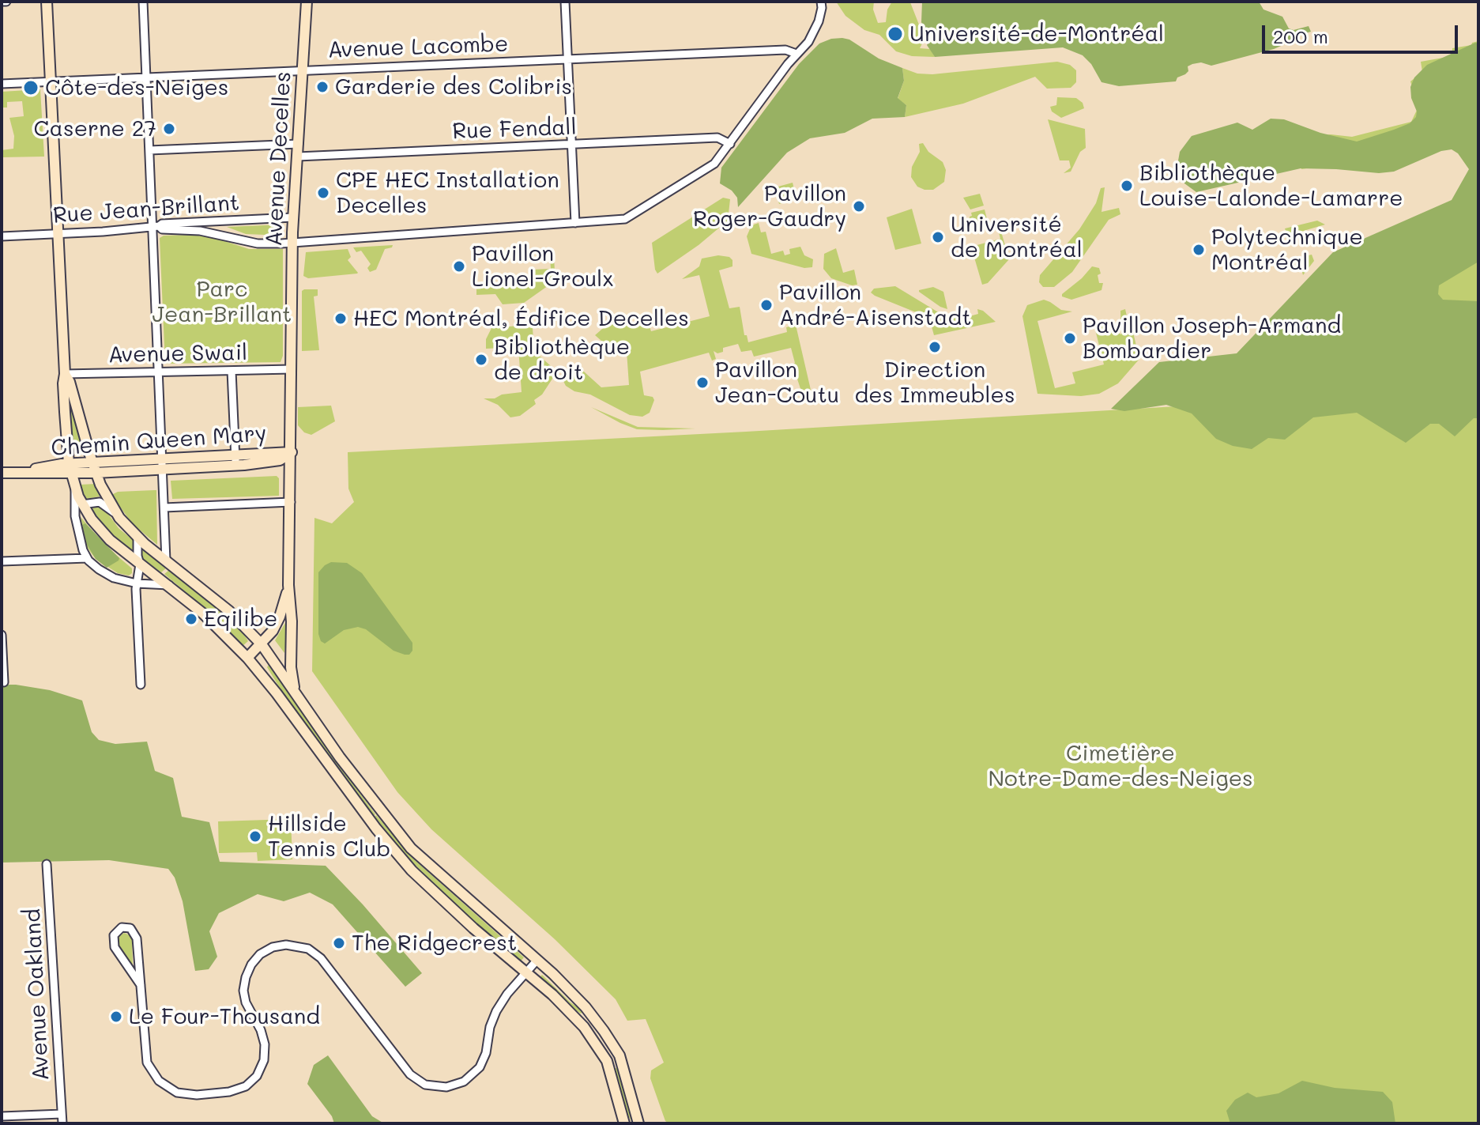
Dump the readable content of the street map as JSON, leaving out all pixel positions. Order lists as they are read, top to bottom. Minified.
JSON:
{"streets":{"main road":["Avenue Decelles","Chemin Queen Mary"],"street":["Avenue Lacombe","Rue Fendall","Rue Jean-Brillant","Avenue Swail","Avenue Oakland"]},"crossings":[["Avenue Lacombe","Avenue Decelles"],["Rue Fendall","Avenue Decelles"],["Avenue Decelles","Rue Jean-Brillant"],["Avenue Decelles","Avenue Swail"],["Avenue Decelles","Chemin Queen Mary"]],"parks":["Parc Jean-Brillant","Cimetière Notre-Dame-des-Neiges"],"places":["Université-de-Montréal","Garderie des Colibris","Côte-des-Neiges","Caserne 27","Bibliothèque Louise-Lalonde-Lamarre","CPE HEC Installation Decelles","Pavillon Roger-Gaudry","Université de Montréal","Polytechnique Montréal","Pavillon Lionel-Groulx","Pavillon André-Aisenstadt","HEC Montréal, Édifice Decelles","Pavillon Joseph-Armand Bombardier","Direction des Immeubles","Bibliothèque de droit","Pavillon Jean-Coutu","Eqilibe","Hillside Tennis Club","The Ridgecrest","Le Four-Thousand"],"scale_bar":"200 m"}
